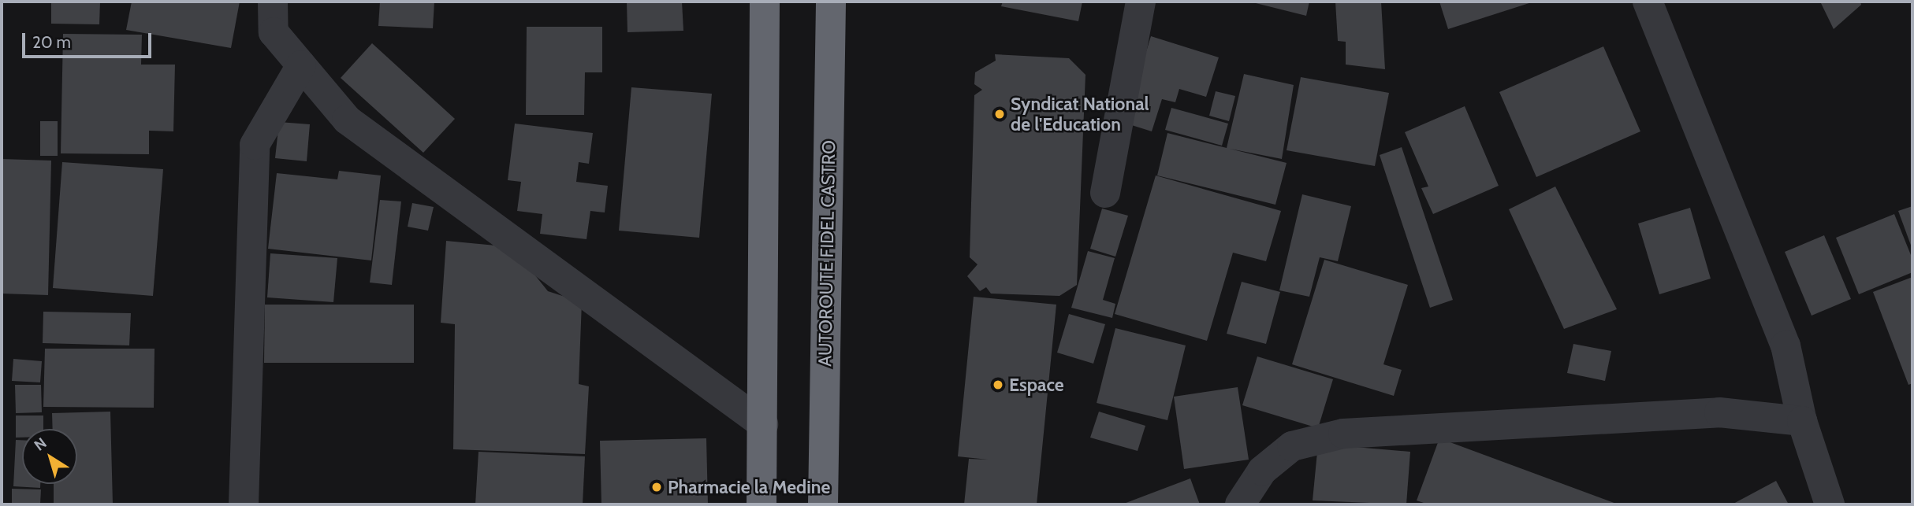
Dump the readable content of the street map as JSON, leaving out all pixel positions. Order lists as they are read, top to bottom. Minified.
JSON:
{"streets":{"highway":["AUTOROUTE FIDEL CASTRO"]},"places":["Syndicat National de l'Education","Espace","Pharmacie la Medine"],"scale_bar":"20 m","north":"top left"}
